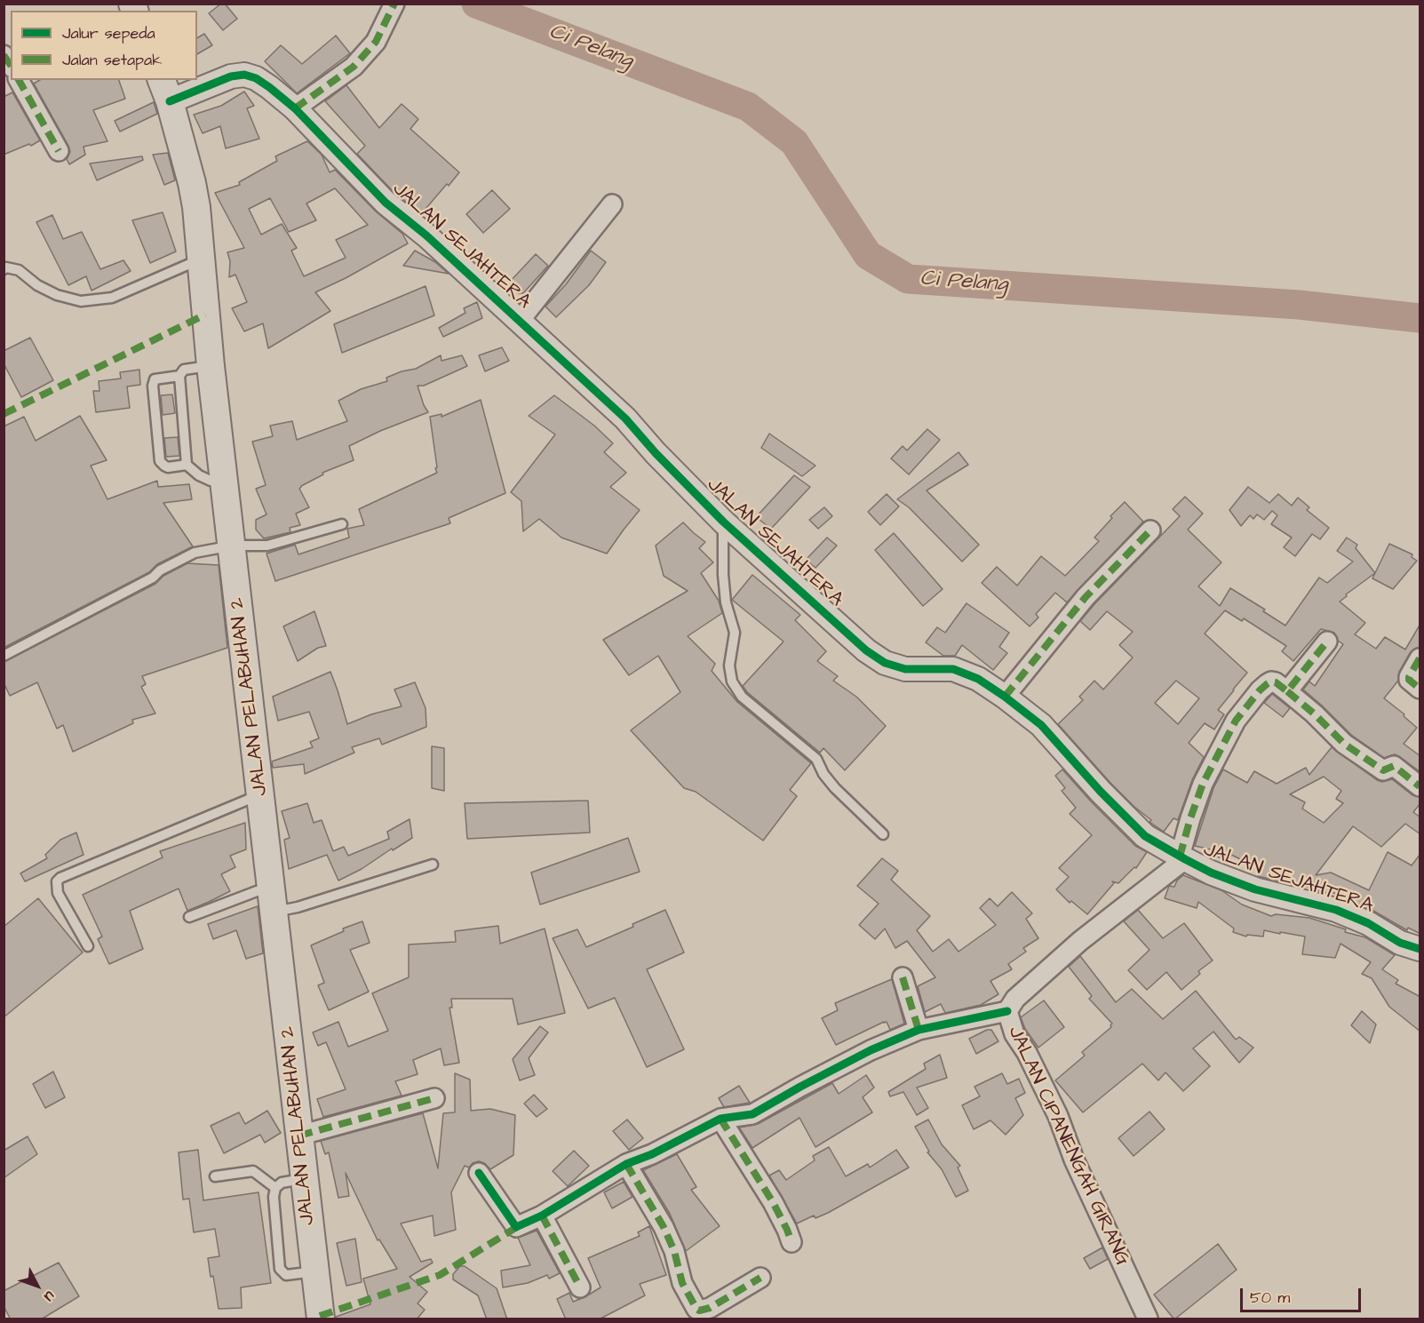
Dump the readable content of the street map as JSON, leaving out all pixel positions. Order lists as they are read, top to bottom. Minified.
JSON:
{"streets":{"main road":["JALAN PELABUHAN 2"],"street":["JALAN SEJAHTERA","JALAN CIPANENGAH GIRANG"]},"crossings":[["JALAN SEJAHTERA","JALAN PELABUHAN 2"],["JALAN SEJAHTERA","JALAN CIPANENGAH GIRANG"]],"water":["Ci Pelang"],"legend":["Jalur sepeda","Jalan setapak"],"scale_bar":"50 m","north":"bottom right"}
